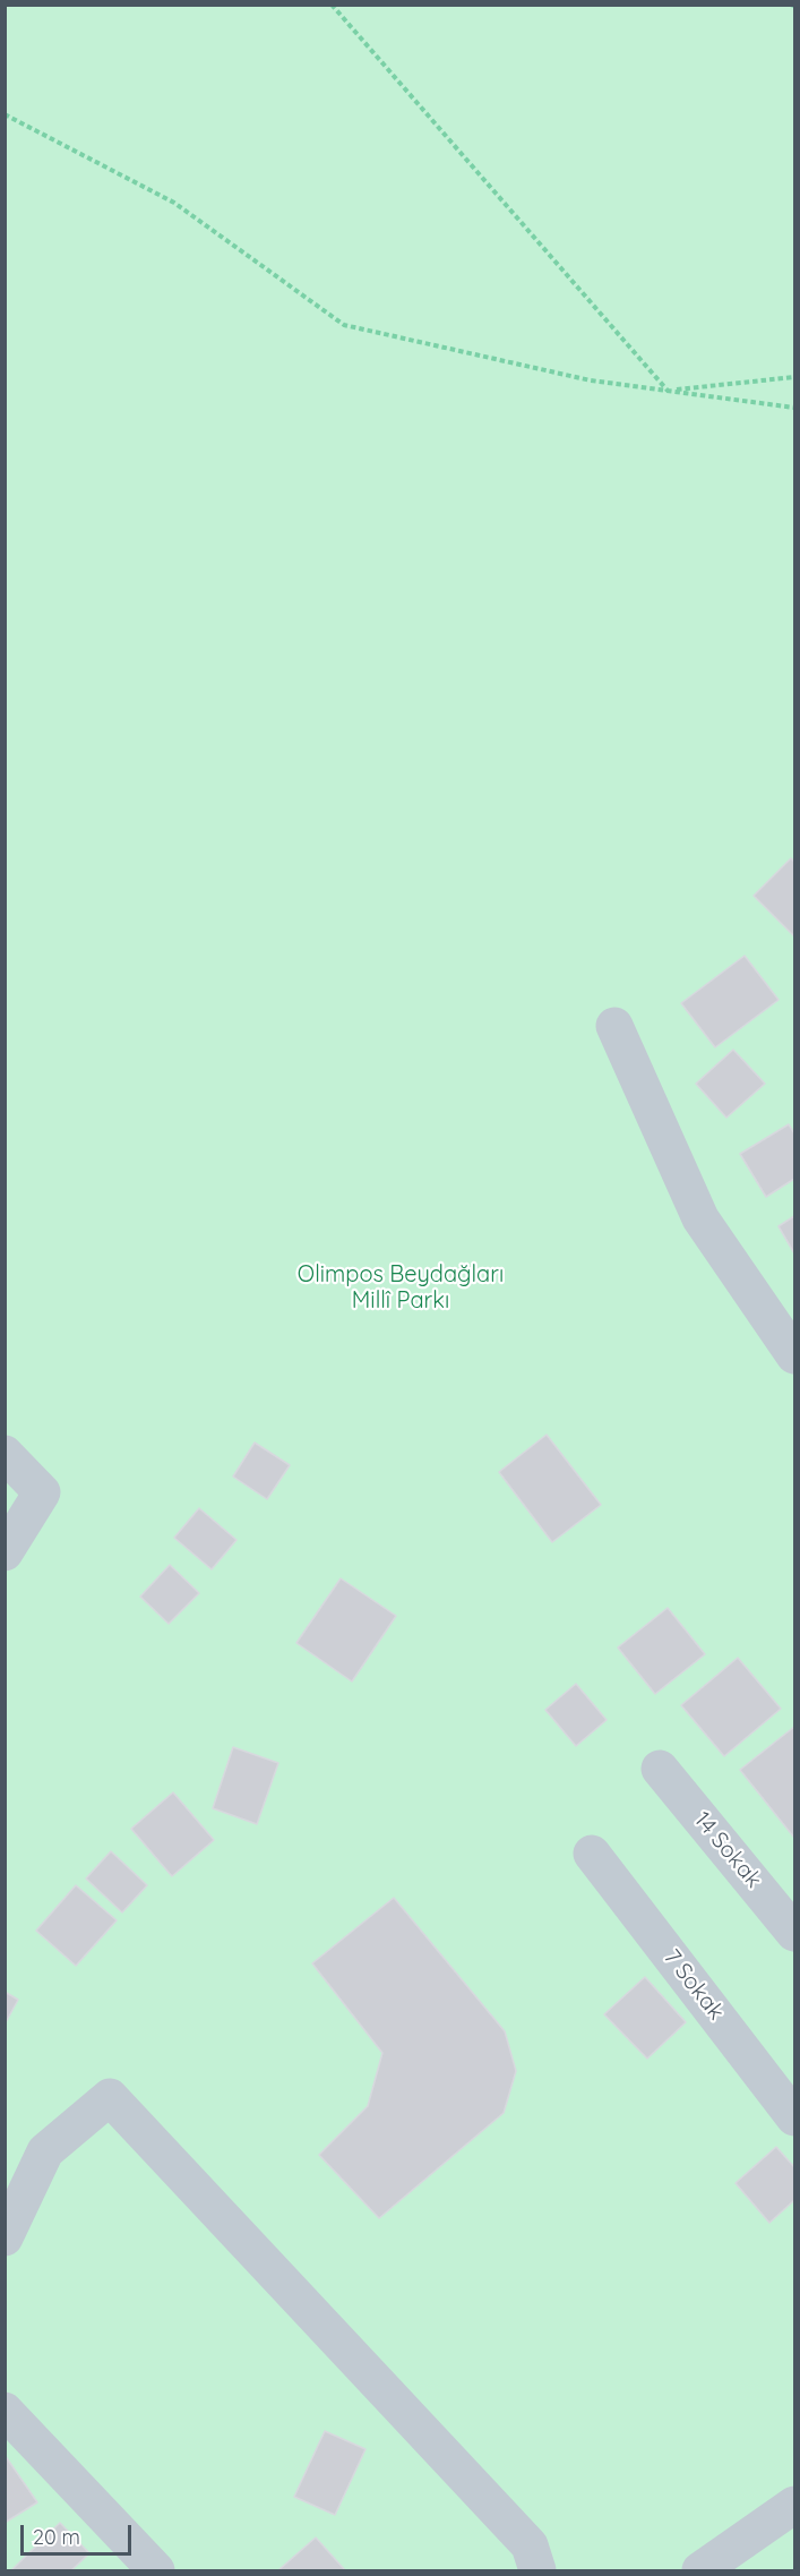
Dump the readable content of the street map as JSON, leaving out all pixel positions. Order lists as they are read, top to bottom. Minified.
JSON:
{"streets":{"street":["14 Sokak","7 Sokak"]},"parks":["Olimpos Beydağları Millî Parkı"],"scale_bar":"20 m"}
